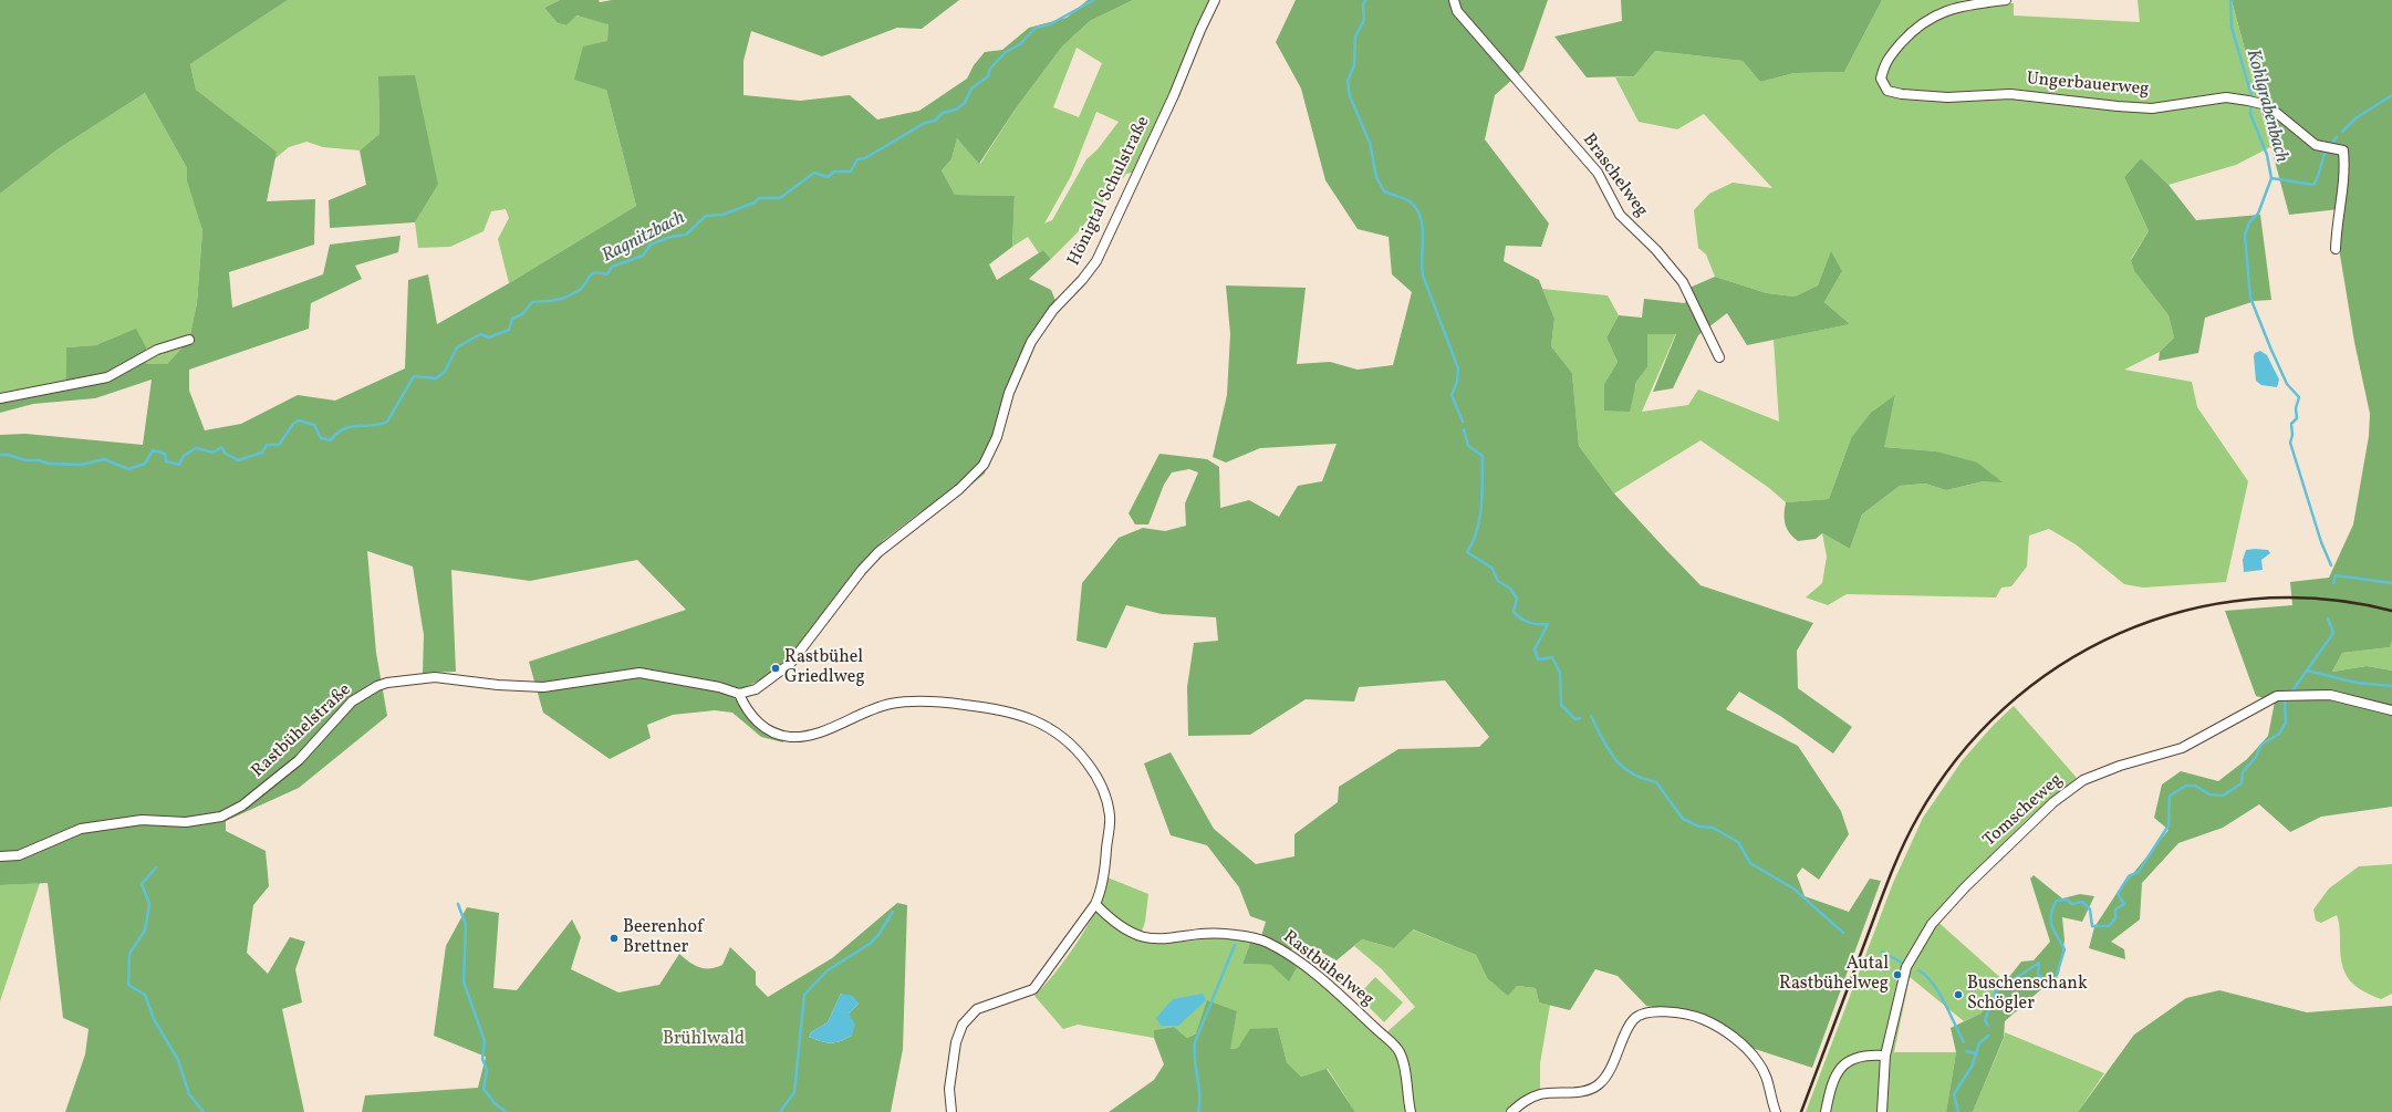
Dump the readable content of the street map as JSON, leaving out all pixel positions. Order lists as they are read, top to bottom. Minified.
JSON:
{"streets":{"street":["Ungerbauerweg","Braschelweg","Hönigtal Schulstraße","Rastbühelstraße","Tomscheweg","Rastbühelweg"]},"crossings":[["Hönigtal Schulstraße","Rastbühelstraße"]],"water":["Kohlgrabenbach","Ragnitzbach"],"parks":["Brühlwald"],"places":["Rastbühel Griedlweg","Beerenhof Brettner","Autal Rastbühelweg","Buschenschank Schögler"]}
